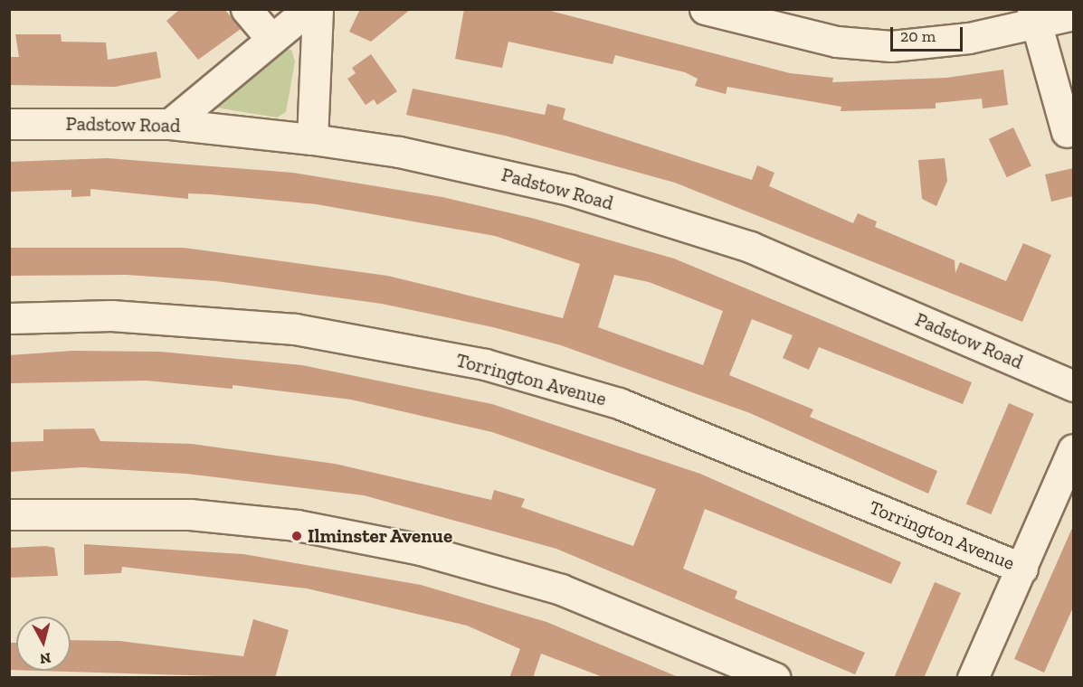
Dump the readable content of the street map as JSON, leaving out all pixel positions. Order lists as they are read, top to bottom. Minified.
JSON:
{"streets":{"street":["Padstow Road","Torrington Avenue"]},"places":["Ilminster Avenue"],"scale_bar":"20 m","north":"bottom"}
